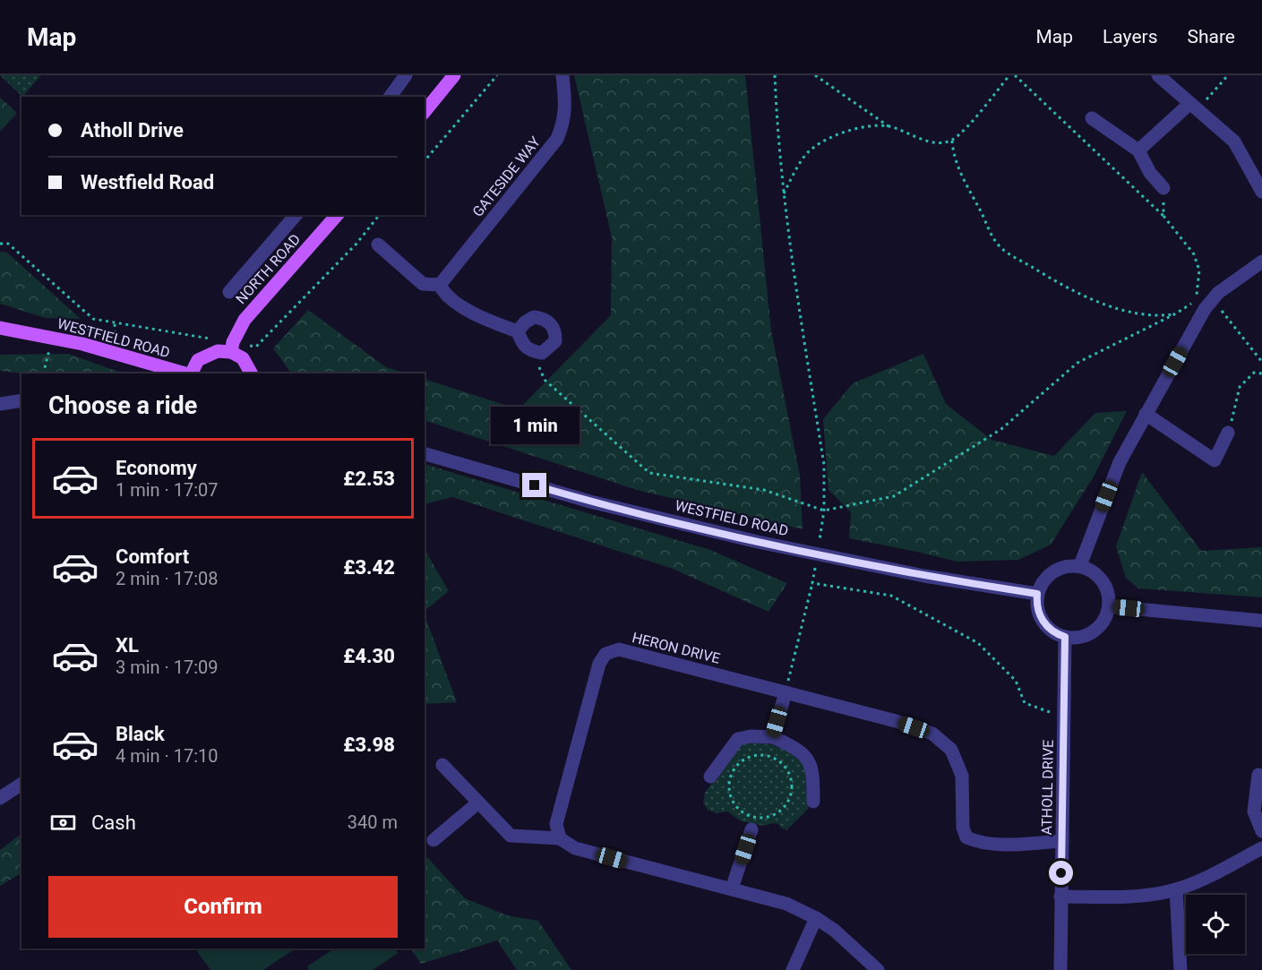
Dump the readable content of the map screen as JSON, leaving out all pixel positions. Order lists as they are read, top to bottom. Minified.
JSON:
{"streets":{"main road":["NORTH ROAD","WESTFIELD ROAD"],"street":["GATESIDE WAY","HERON DRIVE","ATHOLL DRIVE"]},"crossings":[["WESTFIELD ROAD","ATHOLL DRIVE"],["HERON DRIVE","ATHOLL DRIVE"]],"page":{"header":"Map","nav":["Map","Layers","Share"],"banner":["Atholl Drive","Westfield Road"],"heading":"Choose a ride","bubble":"1 min","list":[{"name":"Economy","note":"1 min · 17:07","value":"£2.53"},{"name":"Comfort","note":"2 min · 17:08","value":"£3.42"},{"name":"XL","note":"3 min · 17:09","value":"£4.30"},{"name":"Black","note":"4 min · 17:10","value":"£3.98"}],"pay":["Cash","340 m"],"buttons":"Confirm"}}
